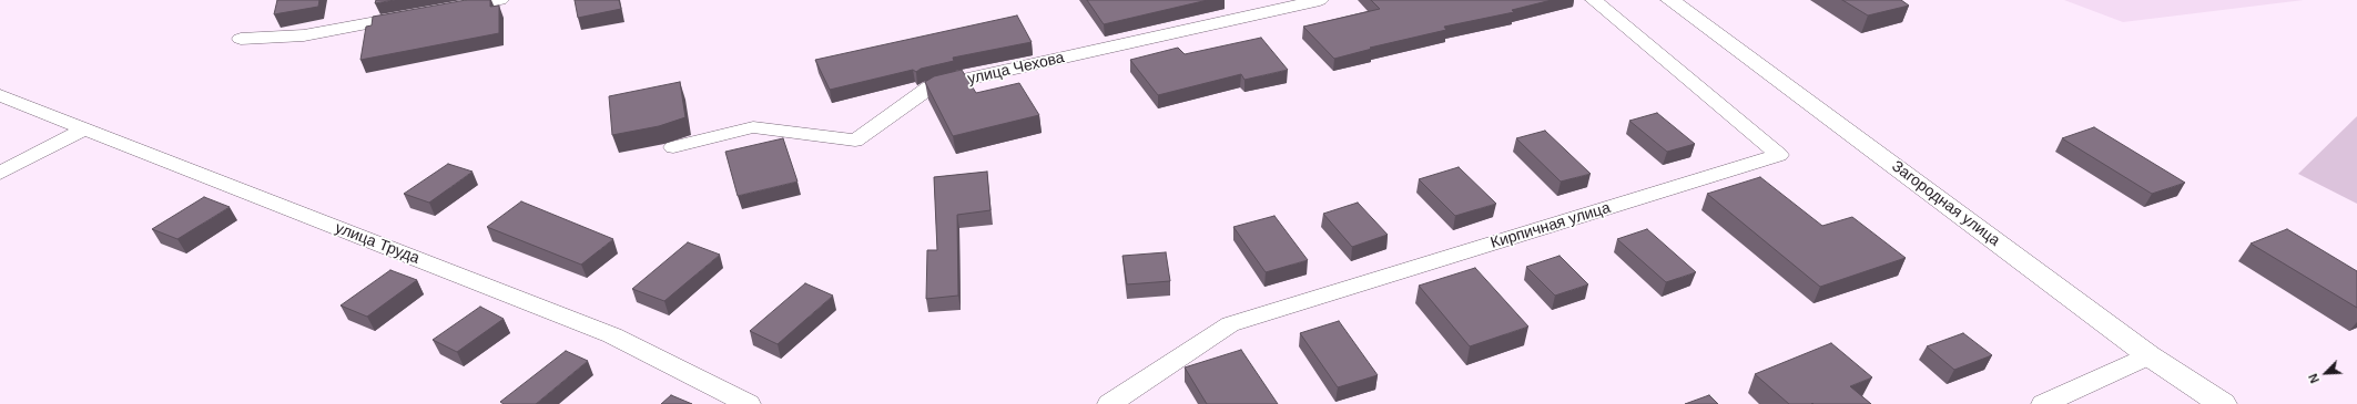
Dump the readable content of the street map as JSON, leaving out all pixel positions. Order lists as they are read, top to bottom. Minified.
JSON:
{"streets":{"main road":["Загородная улица"],"street":["улица Чехова","Кирпичная улица","улица Труда"]},"north":"bottom left"}
